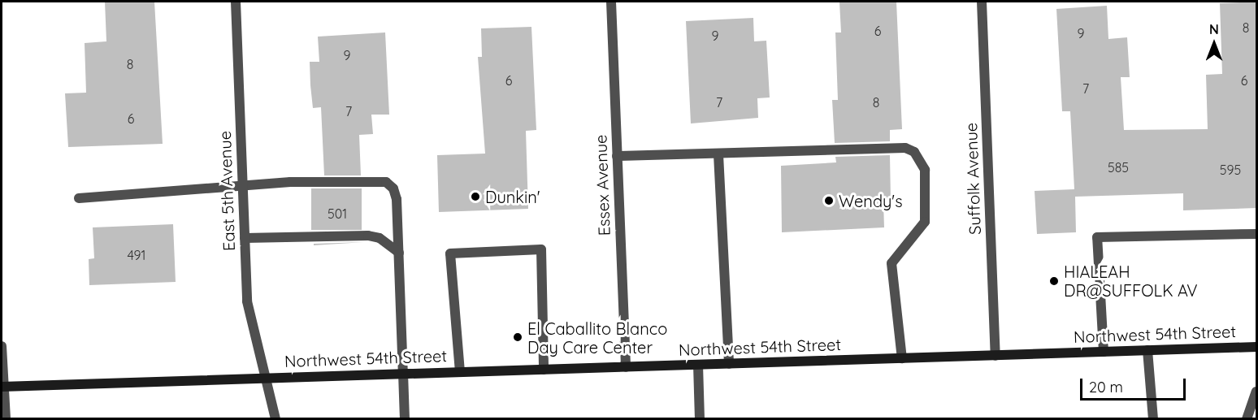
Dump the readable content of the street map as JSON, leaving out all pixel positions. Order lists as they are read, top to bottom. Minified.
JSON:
{"streets":{"main road":["Northwest 54th Street"],"street":["Suffolk Avenue","Essex Avenue","East 5th Avenue"]},"crossings":[["Suffolk Avenue","Northwest 54th Street"],["Essex Avenue","Northwest 54th Street"],["East 5th Avenue","Northwest 54th Street"]],"places":["Dunkin'","Wendy's","HIALEAH DR@SUFFOLK AV","El Caballito Blanco Day Care Center"],"house_numbers":["8","6","9","9","9","8","6","6","7","7","8","7","6","585","595","501","491"],"scale_bar":"20 m","north":"top"}
